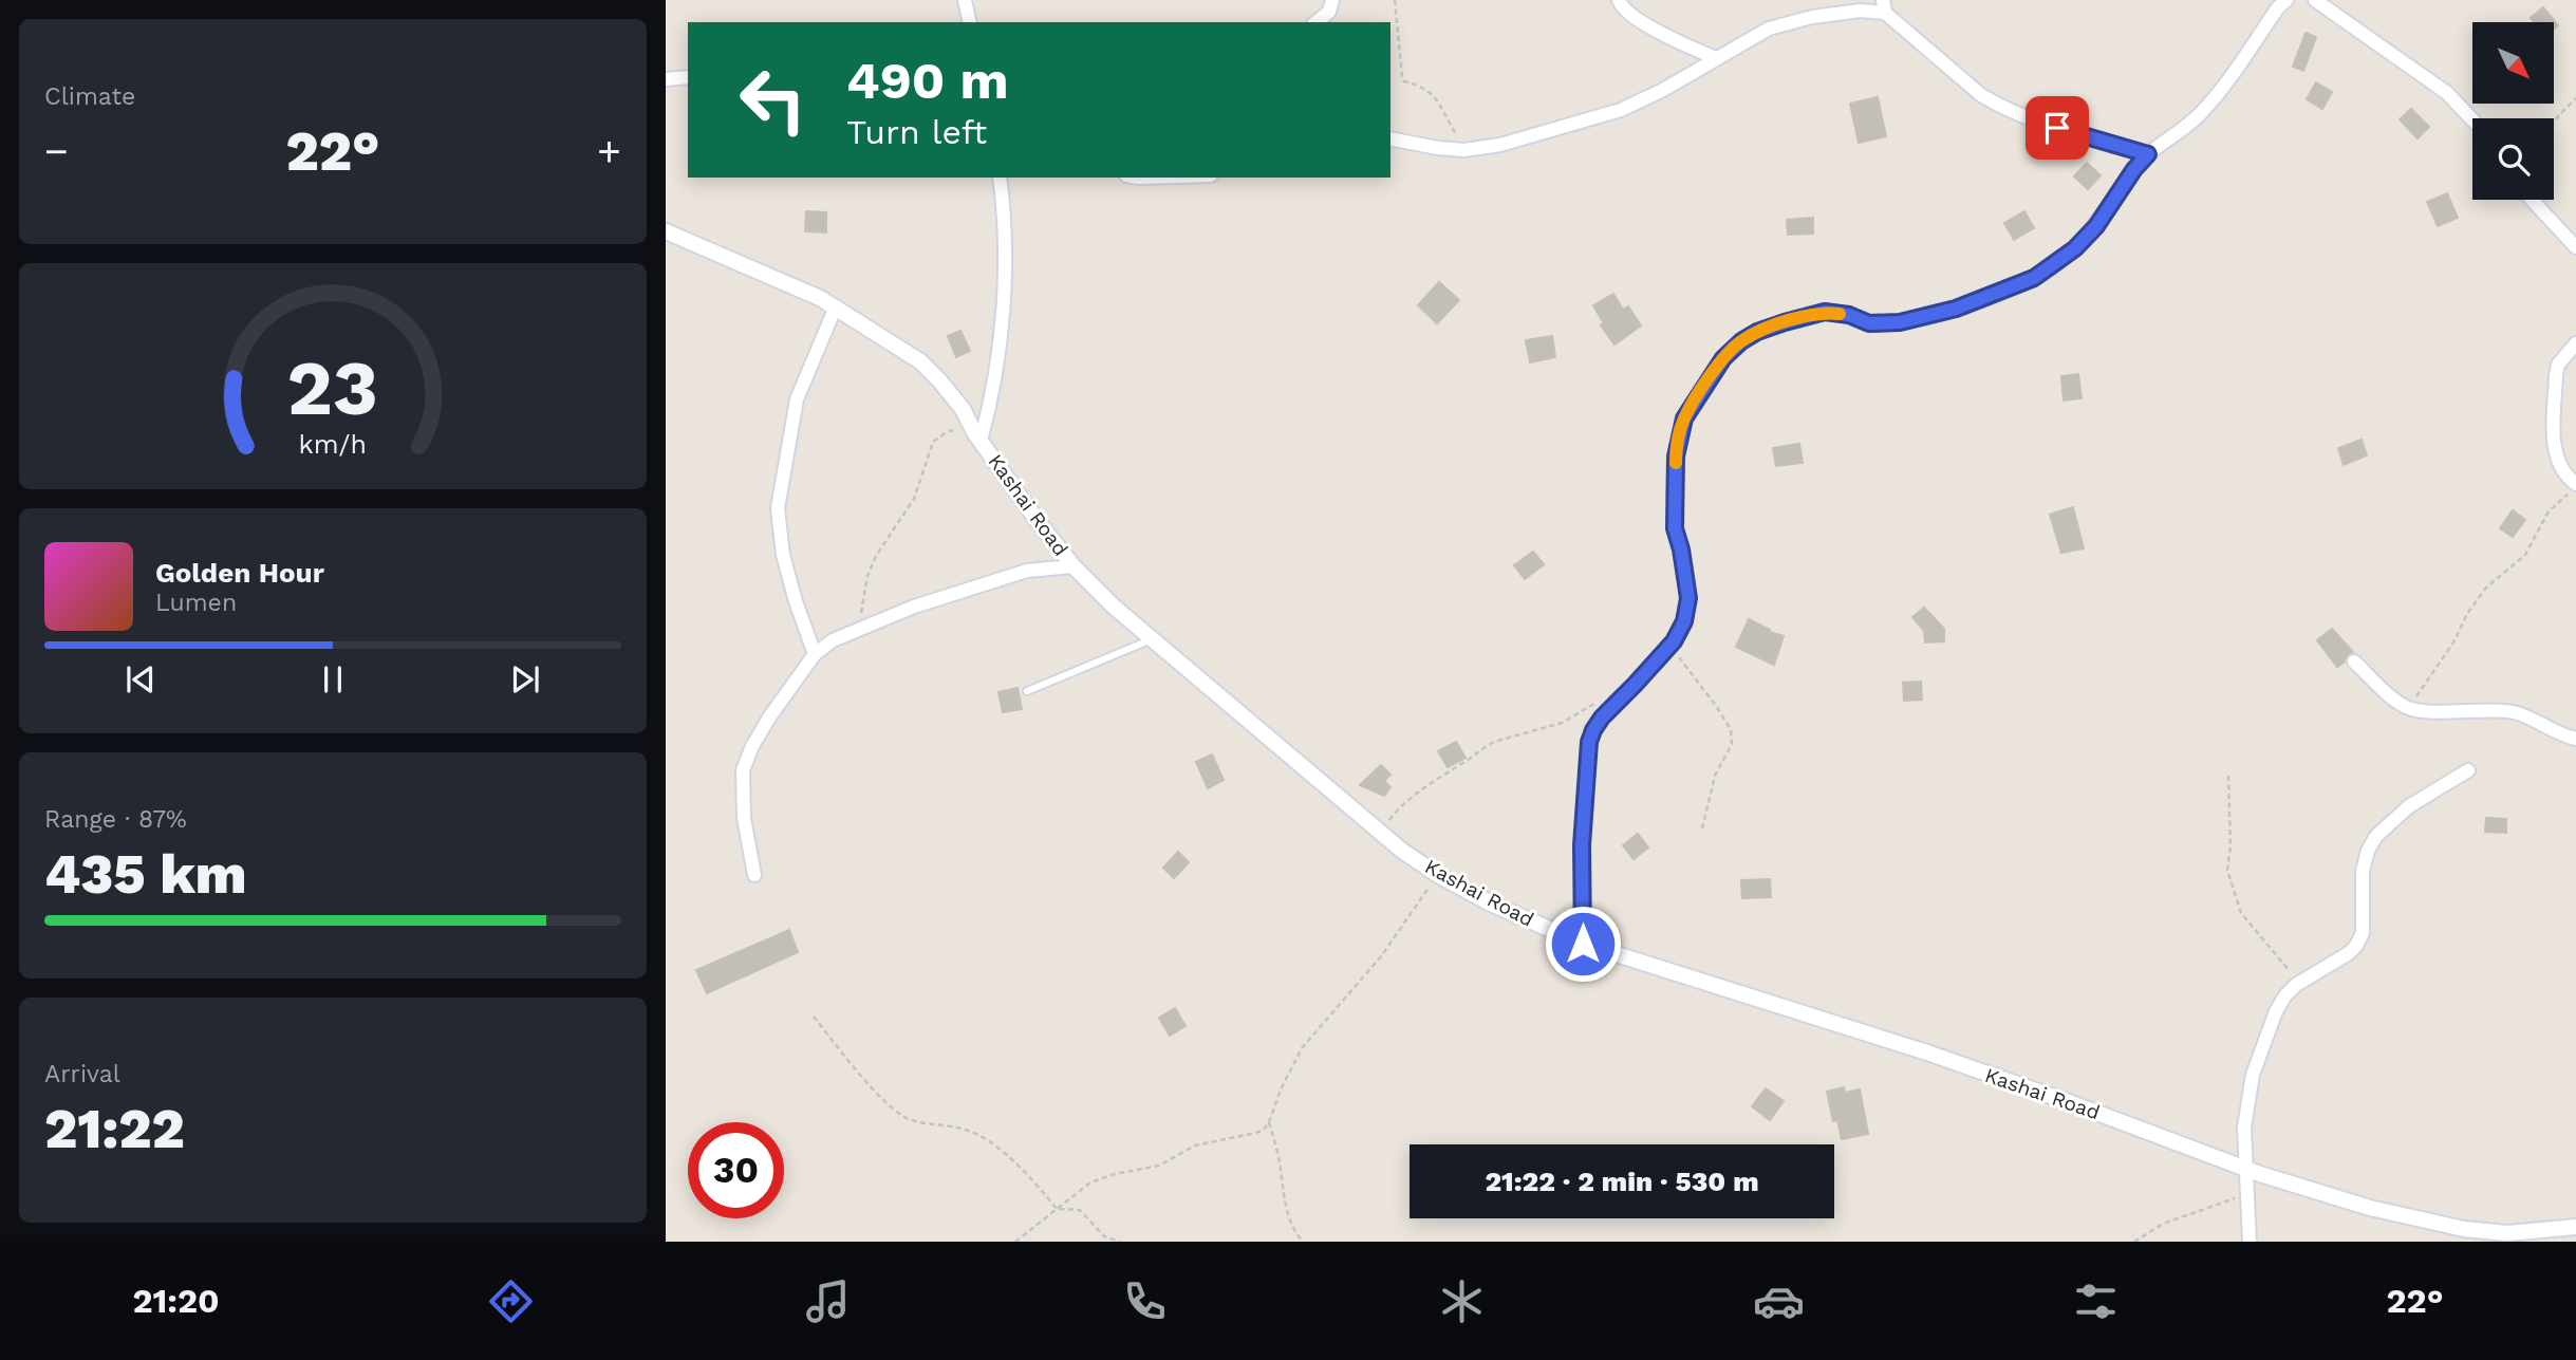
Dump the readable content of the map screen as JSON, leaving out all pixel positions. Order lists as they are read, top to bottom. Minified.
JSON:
{"streets":{"street":["Kashai Road"]},"north":"bottom right","page":{"tile":["Climate",["Range · 87%","435 km"],["Arrival","21:22"]],"turn":["490 m","Turn left"],"heat":["−","22°","+"],"song":["Golden Hour","Lumen"],"limit":"30","trip":"21:22 · 2 min · 530 m","tabs":["21:20","22°"],"gauge":["23","km/h"]}}
